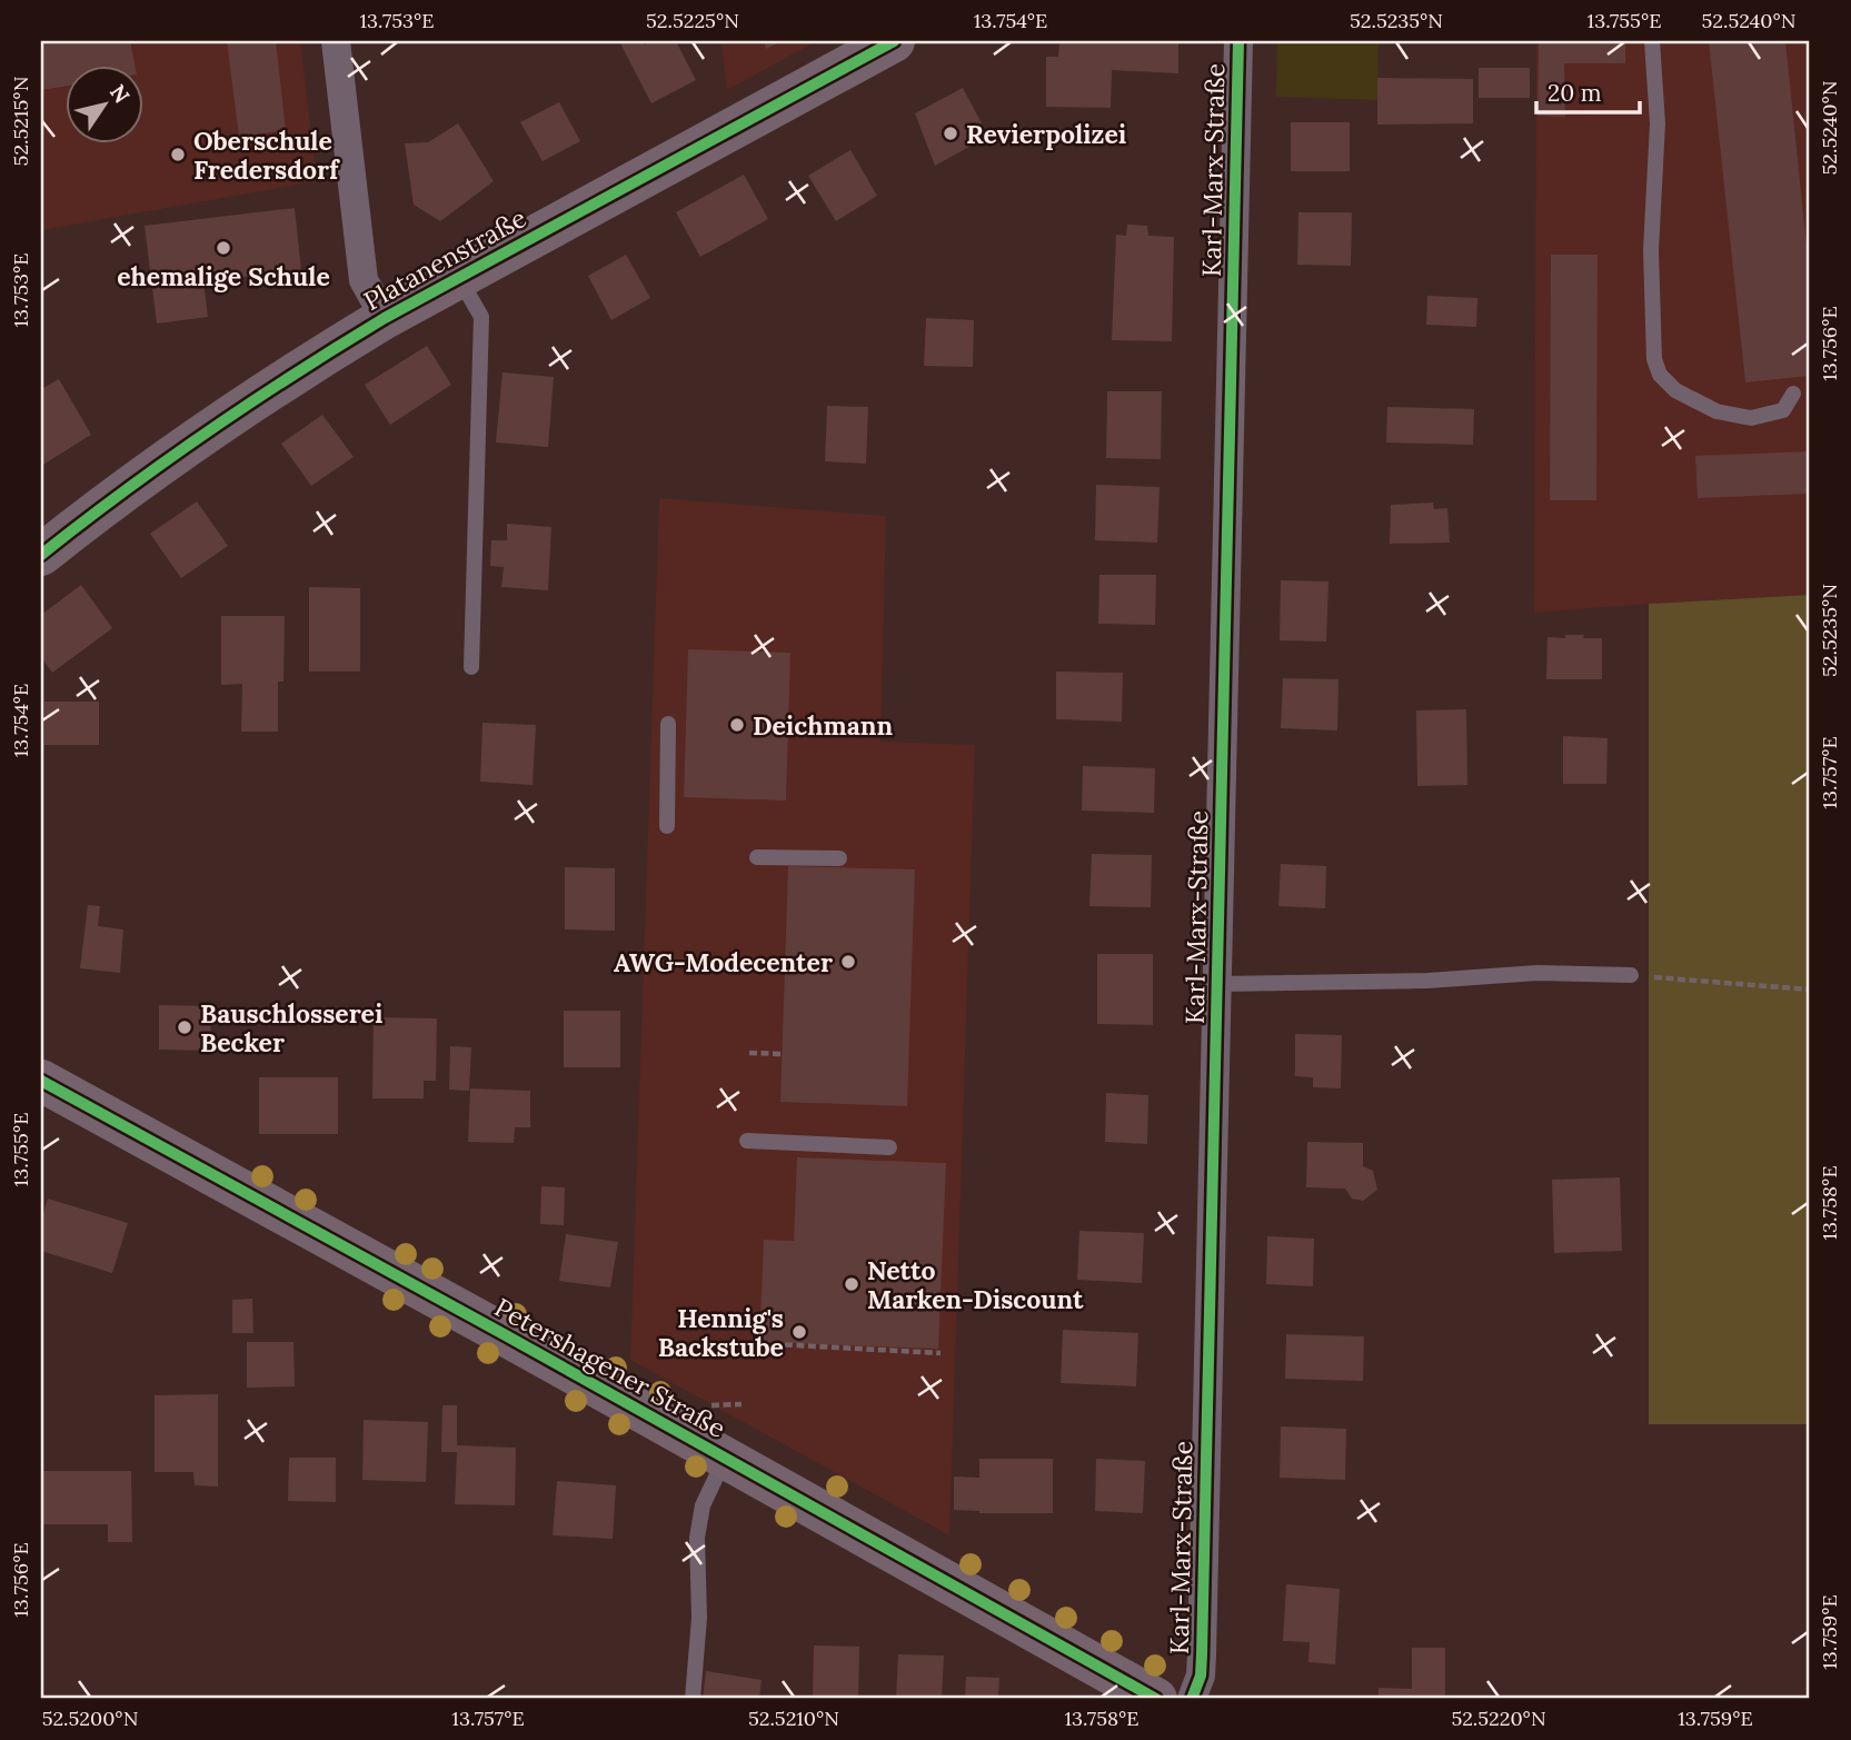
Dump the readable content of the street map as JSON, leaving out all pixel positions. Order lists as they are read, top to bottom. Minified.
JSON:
{"streets":{"street":["Karl-Marx-Straße","Platanenstraße","Petershagener Straße"]},"places":["Revierpolizei","Oberschule Fredersdorf","ehemalige Schule","Deichmann","AWG-Modecenter","Bauschlosserei Becker","Netto Marken-Discount","Hennig's Backstube"],"scale_bar":"20 m","north":"top right","coordinates":["13.753°E","52.5225°N","13.754°E","52.5235°N","13.755°E","52.5240°N","52.5215°N","13.756°E","13.757°E","13.758°E","13.759°E","52.5200°N","52.5210°N","52.5220°N"]}
